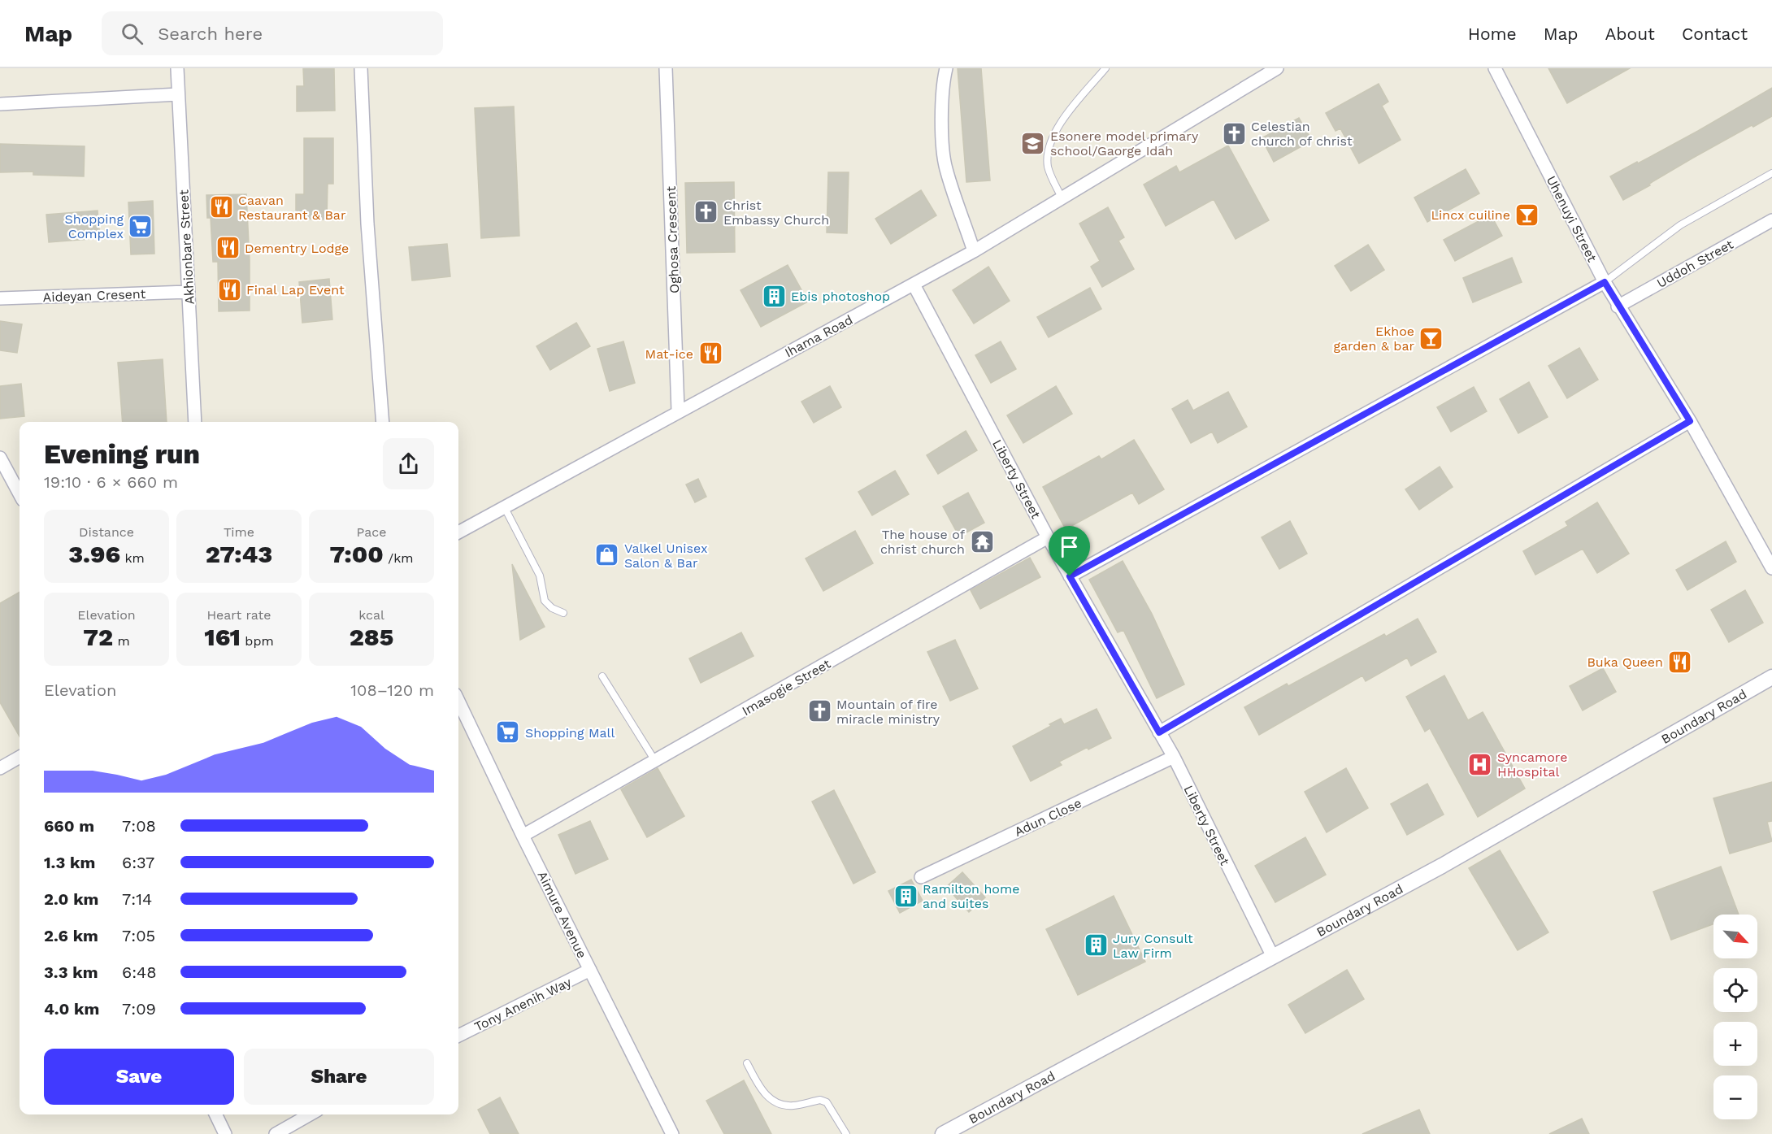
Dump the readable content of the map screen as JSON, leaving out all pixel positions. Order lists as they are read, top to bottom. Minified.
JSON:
{"streets":{"street":["Uhenuyi Street","Oghosa Crescent","Akhionbare Street","Uddoh Street","Aideyan Cresent","Ihama Road","Liberty Street","Imasogie Street","Boundary Road","Adun Close","Aimure Avenue","Tony Anenih Way"]},"crossings":[["Uhenuyi Street","Uddoh Street"],["Oghosa Crescent","Ihama Road"],["Akhionbare Street","Aideyan Cresent"],["Ihama Road","Liberty Street"],["Liberty Street","Imasogie Street"],["Liberty Street","Boundary Road"],["Liberty Street","Adun Close"],["Imasogie Street","Aimure Avenue"],["Aimure Avenue","Tony Anenih Way"]],"places":{"church":["Celestian church of christ","Christ Embassy Church","Mountain of fire miracle ministry"],"school or university":["Esonere model primary school/Gaorge Idah"],"restaurant":["Caavan Restaurant & Bar","Dementry Lodge","Final Lap Event","Mat-ice","Buka Queen"],"bar":["Lincx cuiline","Ekhoe garden & bar"],"supermarket":["Shopping Complex","Shopping Mall"],"building":["Ebis photoshop","Ramilton home and suites","Jury Consult Law Firm"],"temple":["The house of christ church"],"shop":["Valkel Unisex Salon & Bar"],"hospital":["Syncamore HHospital"]},"north":"bottom right","page":{"header":"Map","search":"Search here","nav":["Home","Map","About","Contact"],"heading":["Evening run","19:10 · 6 × 660 m"],"stats":[["Distance","3.96 km"],["Time","27:43"],["Pace","7:00 /km"],["Elevation","72 m"],["Heart rate","161 bpm"],["kcal","285"]],"chart":["Elevation","108–120 m"],"list":[{"name":"660 m","note":"7:08"},{"name":"1.3 km","note":"6:37"},{"name":"2.0 km","note":"7:14"},{"name":"2.6 km","note":"7:05"},{"name":"3.3 km","note":"6:48"},{"name":"4.0 km","note":"7:09"}],"map_buttons":["+","−"],"buttons":["Save","Share"]}}
